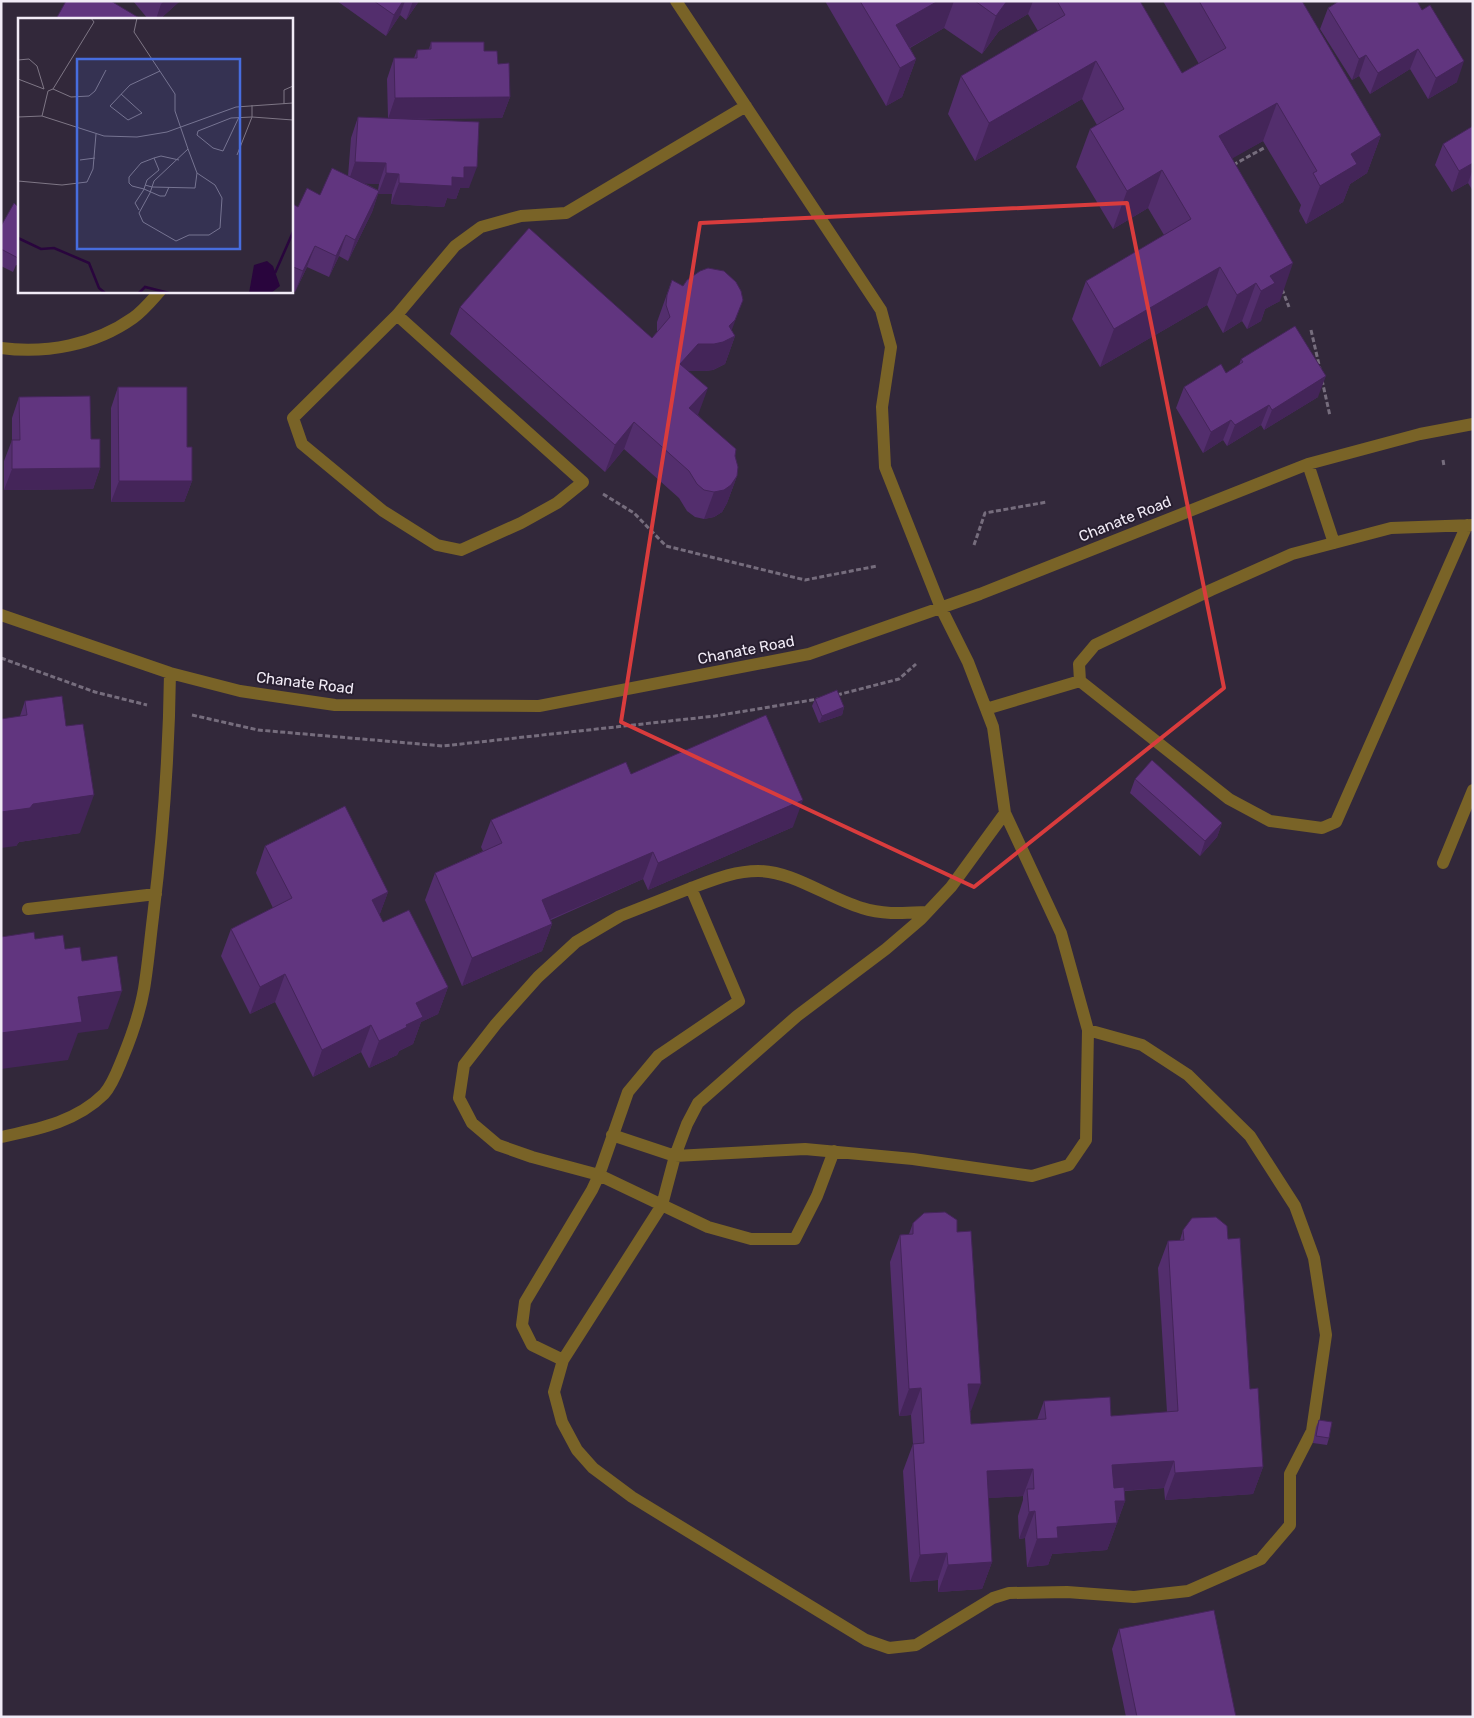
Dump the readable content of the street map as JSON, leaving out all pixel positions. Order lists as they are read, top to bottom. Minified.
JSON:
{"streets":{"street":["Chanate Road"]}}
